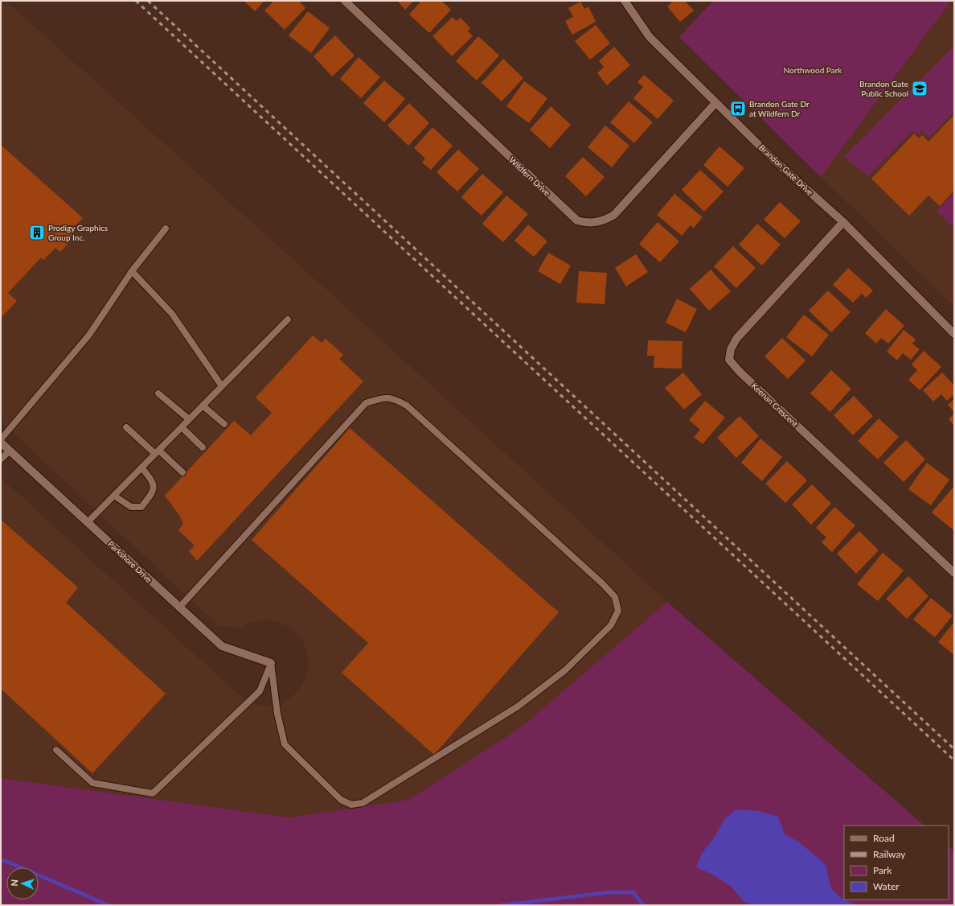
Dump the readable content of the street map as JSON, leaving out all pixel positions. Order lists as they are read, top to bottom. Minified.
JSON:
{"streets":{"street":["Brandon Gate Drive","Wildfern Drive","Keenan Crescent","Parkshore Drive"]},"crossings":[["Brandon Gate Drive","Wildfern Drive"],["Brandon Gate Drive","Keenan Crescent"]],"parks":["Northwood Park"],"places":{"school or university":["Brandon Gate Public School"],"bus stop":["Brandon Gate Dr at Wildfern Dr"],"building":["Prodigy Graphics Group Inc."]},"legend":["Road","Railway","Park","Water"],"north":"left"}
